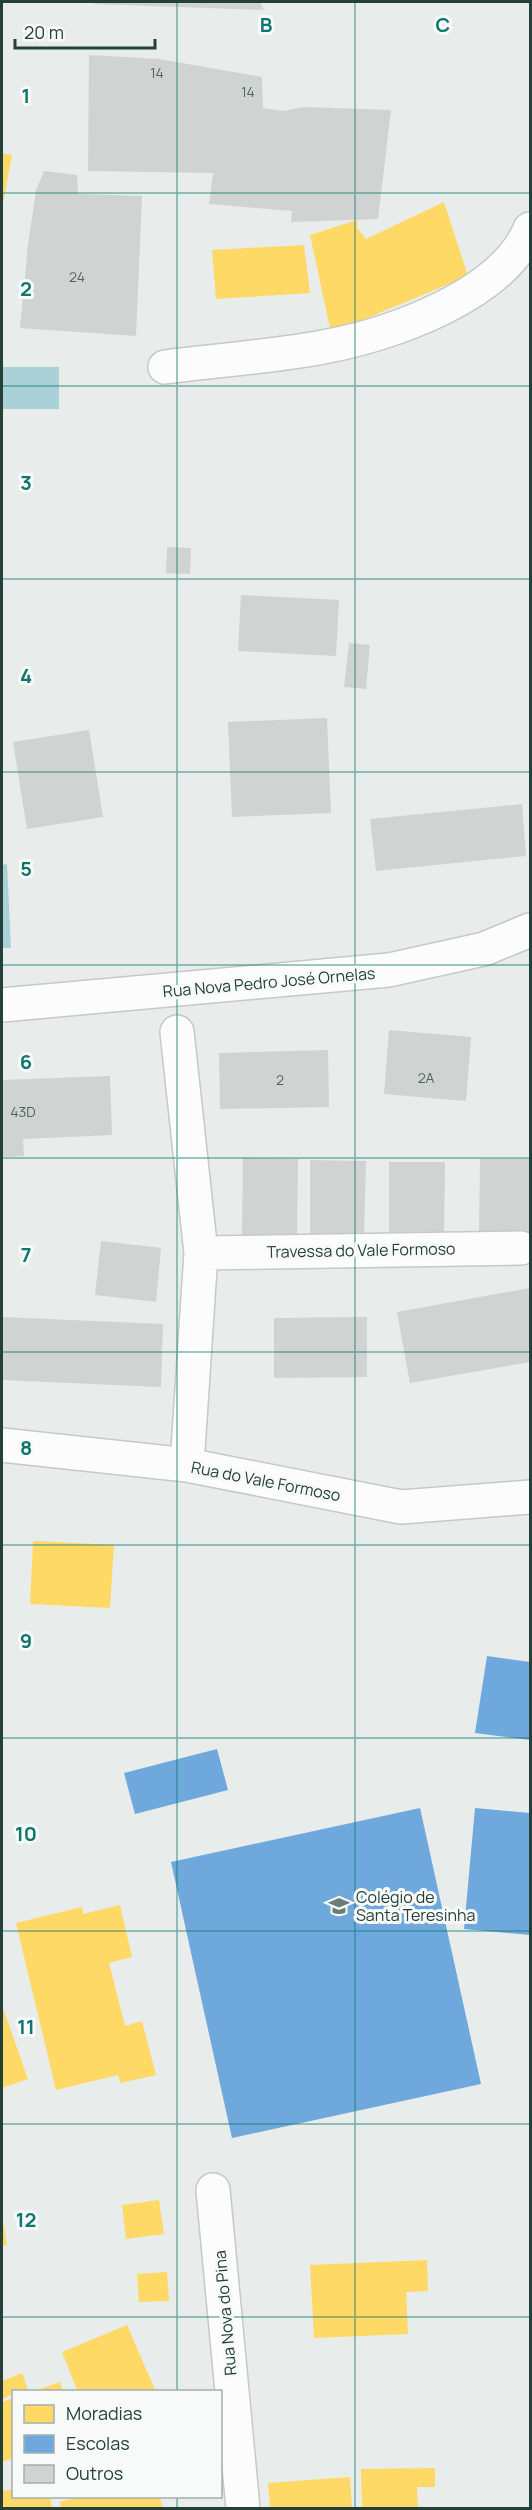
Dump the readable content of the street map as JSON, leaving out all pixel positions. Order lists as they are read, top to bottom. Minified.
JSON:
{"streets":{"street":["Rua Nova Pedro José Ornelas","Travessa do Vale Formoso","Rua do Vale Formoso","Rua Nova do Pina"]},"places":{"school or university":["Colégio de Santa Teresinha"]},"house_numbers":["14","14","24","2A","2","43D"],"legend":["Moradias","Escolas","Outros"],"scale_bar":"20 m","grid":{"columns":["B","C"],"rows":["1","2","3","4","5","6","7","8","9","10","11","12"]}}
